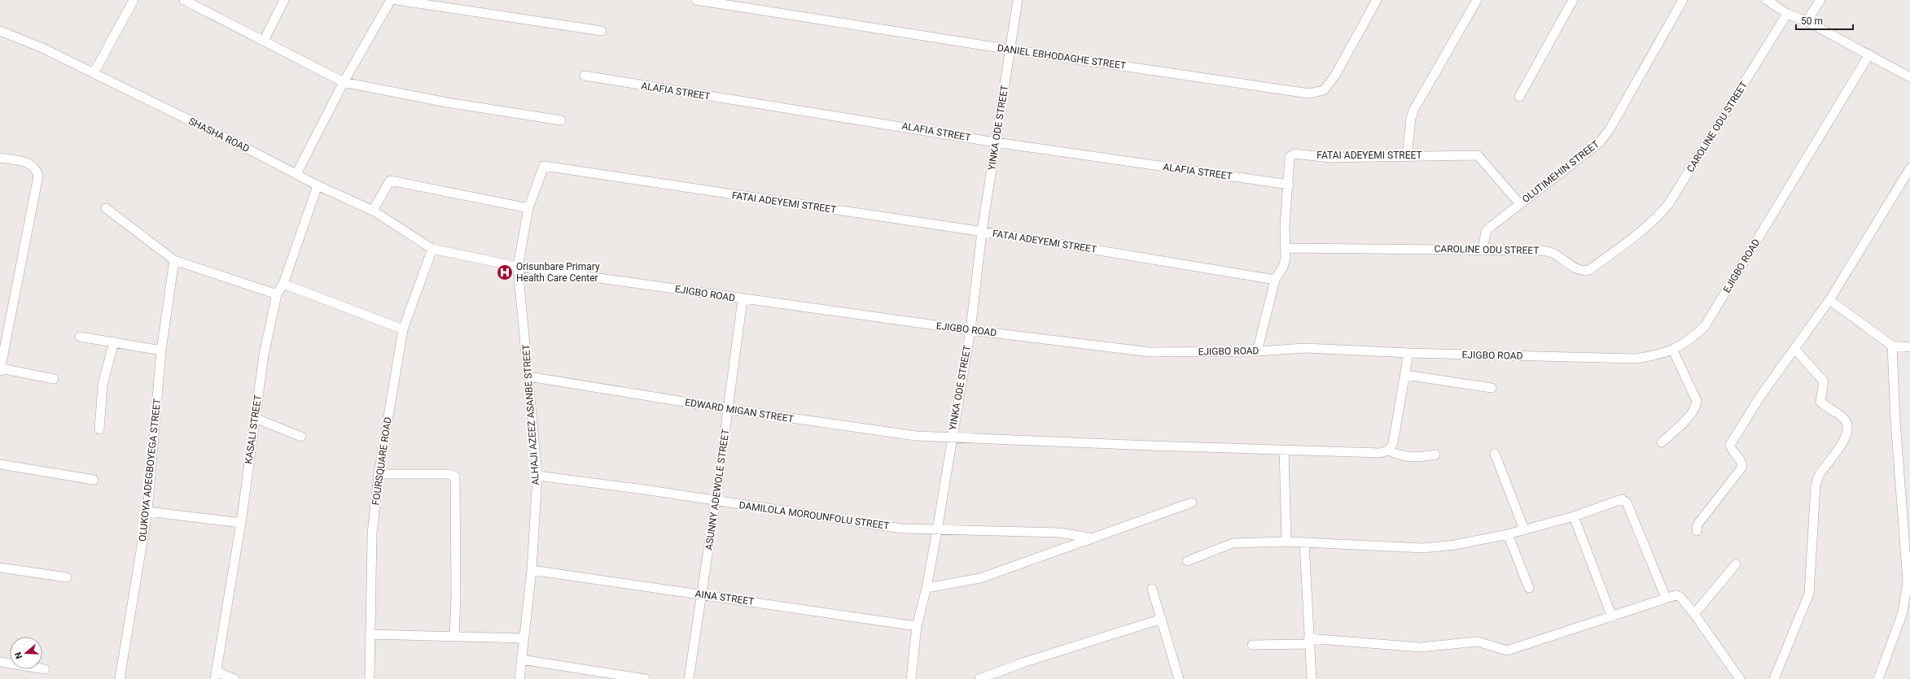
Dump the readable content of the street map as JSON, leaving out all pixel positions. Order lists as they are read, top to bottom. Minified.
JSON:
{"streets":{"street":["DANIEL EBHODAGHE STREET","ALAFIA STREET","CAROLINE ODU STREET","YINKA ODE STREET","SHASHA ROAD","FATAI ADEYEMI STREET","OLUTIMEHIN STREET","EJIGBO ROAD","EDWARD MIGAN STREET","ALHAJI AZEEZ ASANBE STREET","KASALI STREET","FOURSQUARE ROAD","OLUKOYA ADEGBOYEGA STREET","ASUNNY ADEWOLE STREET","DAMILOLA MOROUNFOLU STREET","AINA STREET"]},"crossings":[["DANIEL EBHODAGHE STREET","YINKA ODE STREET"],["ALAFIA STREET","YINKA ODE STREET"],["ALAFIA STREET","FATAI ADEYEMI STREET"],["CAROLINE ODU STREET","FATAI ADEYEMI STREET"],["CAROLINE ODU STREET","OLUTIMEHIN STREET"],["YINKA ODE STREET","FATAI ADEYEMI STREET"],["YINKA ODE STREET","EJIGBO ROAD"],["YINKA ODE STREET","EDWARD MIGAN STREET"],["YINKA ODE STREET","DAMILOLA MOROUNFOLU STREET"],["YINKA ODE STREET","AINA STREET"],["SHASHA ROAD","EJIGBO ROAD"],["SHASHA ROAD","KASALI STREET"],["SHASHA ROAD","FOURSQUARE ROAD"],["FATAI ADEYEMI STREET","OLUTIMEHIN STREET"],["FATAI ADEYEMI STREET","EJIGBO ROAD"],["FATAI ADEYEMI STREET","ALHAJI AZEEZ ASANBE STREET"],["EJIGBO ROAD","ALHAJI AZEEZ ASANBE STREET"],["EJIGBO ROAD","FOURSQUARE ROAD"],["EJIGBO ROAD","ASUNNY ADEWOLE STREET"],["EDWARD MIGAN STREET","ALHAJI AZEEZ ASANBE STREET"],["EDWARD MIGAN STREET","ASUNNY ADEWOLE STREET"],["ALHAJI AZEEZ ASANBE STREET","DAMILOLA MOROUNFOLU STREET"],["ALHAJI AZEEZ ASANBE STREET","AINA STREET"],["ASUNNY ADEWOLE STREET","DAMILOLA MOROUNFOLU STREET"],["ASUNNY ADEWOLE STREET","AINA STREET"]],"places":{"hospital":["Orisunbare Primary Health Care Center"]},"scale_bar":"50 m","north":"left"}
